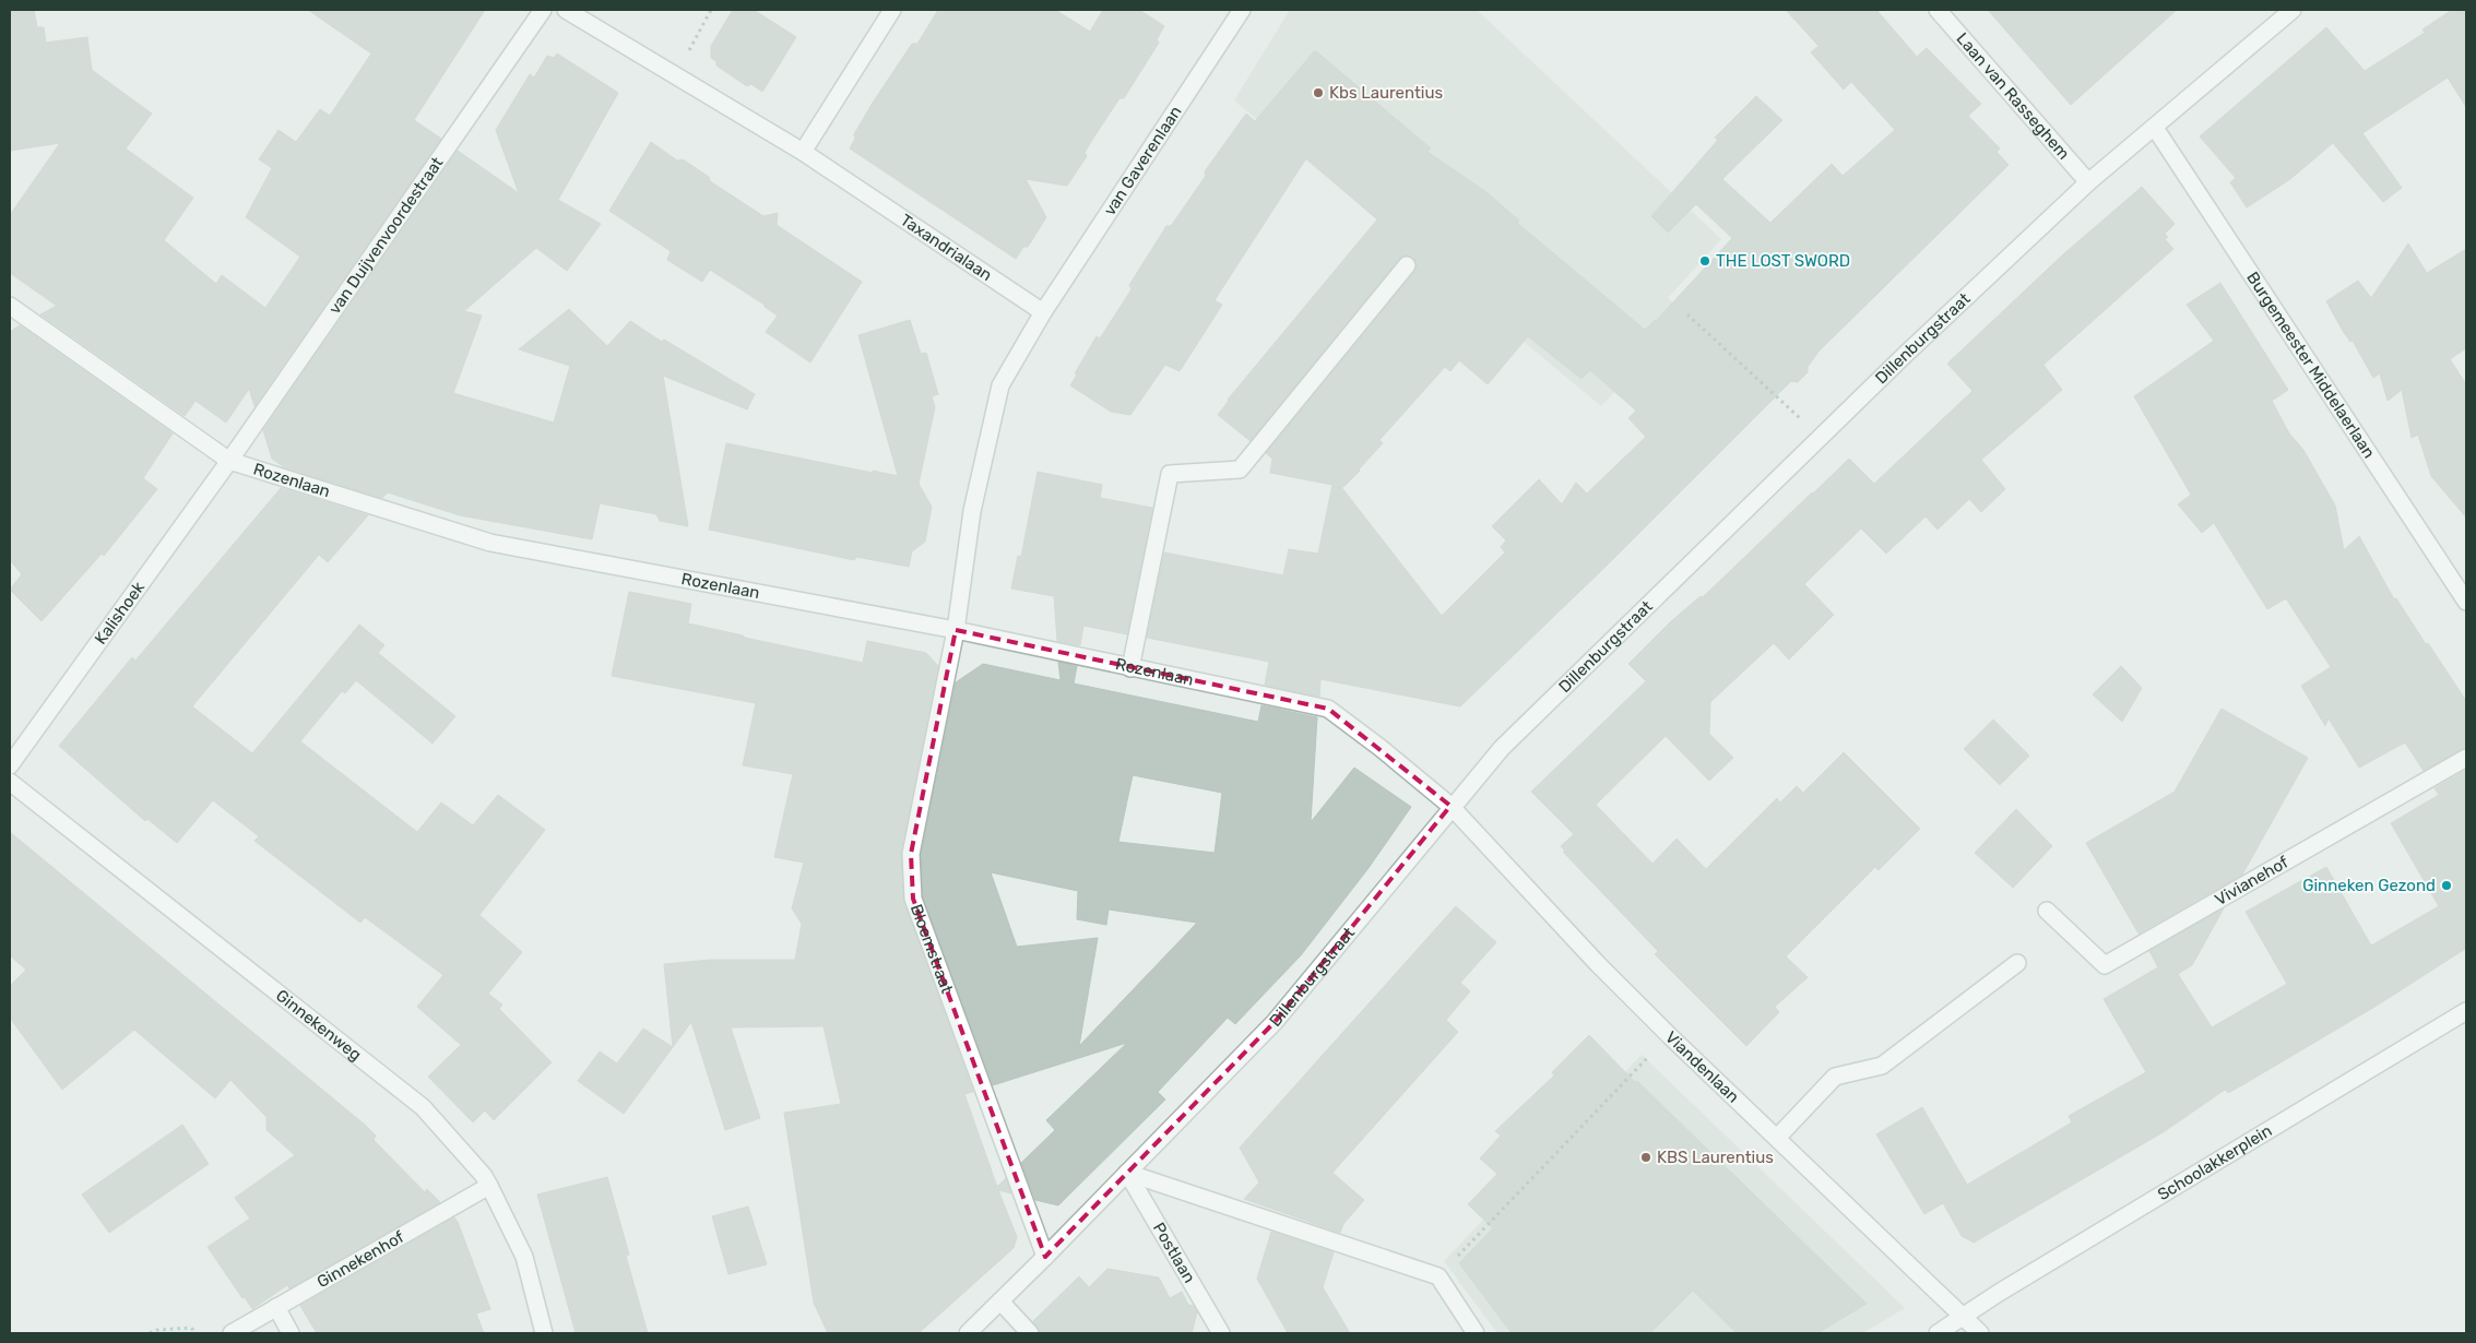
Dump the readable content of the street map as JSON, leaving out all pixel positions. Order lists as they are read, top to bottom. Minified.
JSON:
{"streets":{"street":["Laan van Rasseghem","van Gaverenlaan","van Duijvenvoordestraat","Taxandrialaan","Dillenburgstraat","Burgemeester Middelaerlaan","Rozenlaan","Kalishoek","Vivianehof","Bloemstraat","Ginnekenweg","Viandenlaan","Schoolakkerplein","Postlaan","Ginnekenhof"]},"crossings":[["Laan van Rasseghem","Dillenburgstraat"],["van Gaverenlaan","Taxandrialaan"],["van Duijvenvoordestraat","Rozenlaan"],["van Duijvenvoordestraat","Kalishoek"],["Dillenburgstraat","Burgemeester Middelaerlaan"],["Dillenburgstraat","Rozenlaan"],["Dillenburgstraat","Bloemstraat"],["Dillenburgstraat","Viandenlaan"],["Dillenburgstraat","Postlaan"],["Rozenlaan","Kalishoek"],["Rozenlaan","Bloemstraat"],["Rozenlaan","Viandenlaan"],["Ginnekenweg","Ginnekenhof"],["Viandenlaan","Schoolakkerplein"]],"places":["Kbs Laurentius","THE LOST SWORD","Ginneken Gezond","KBS Laurentius"]}
